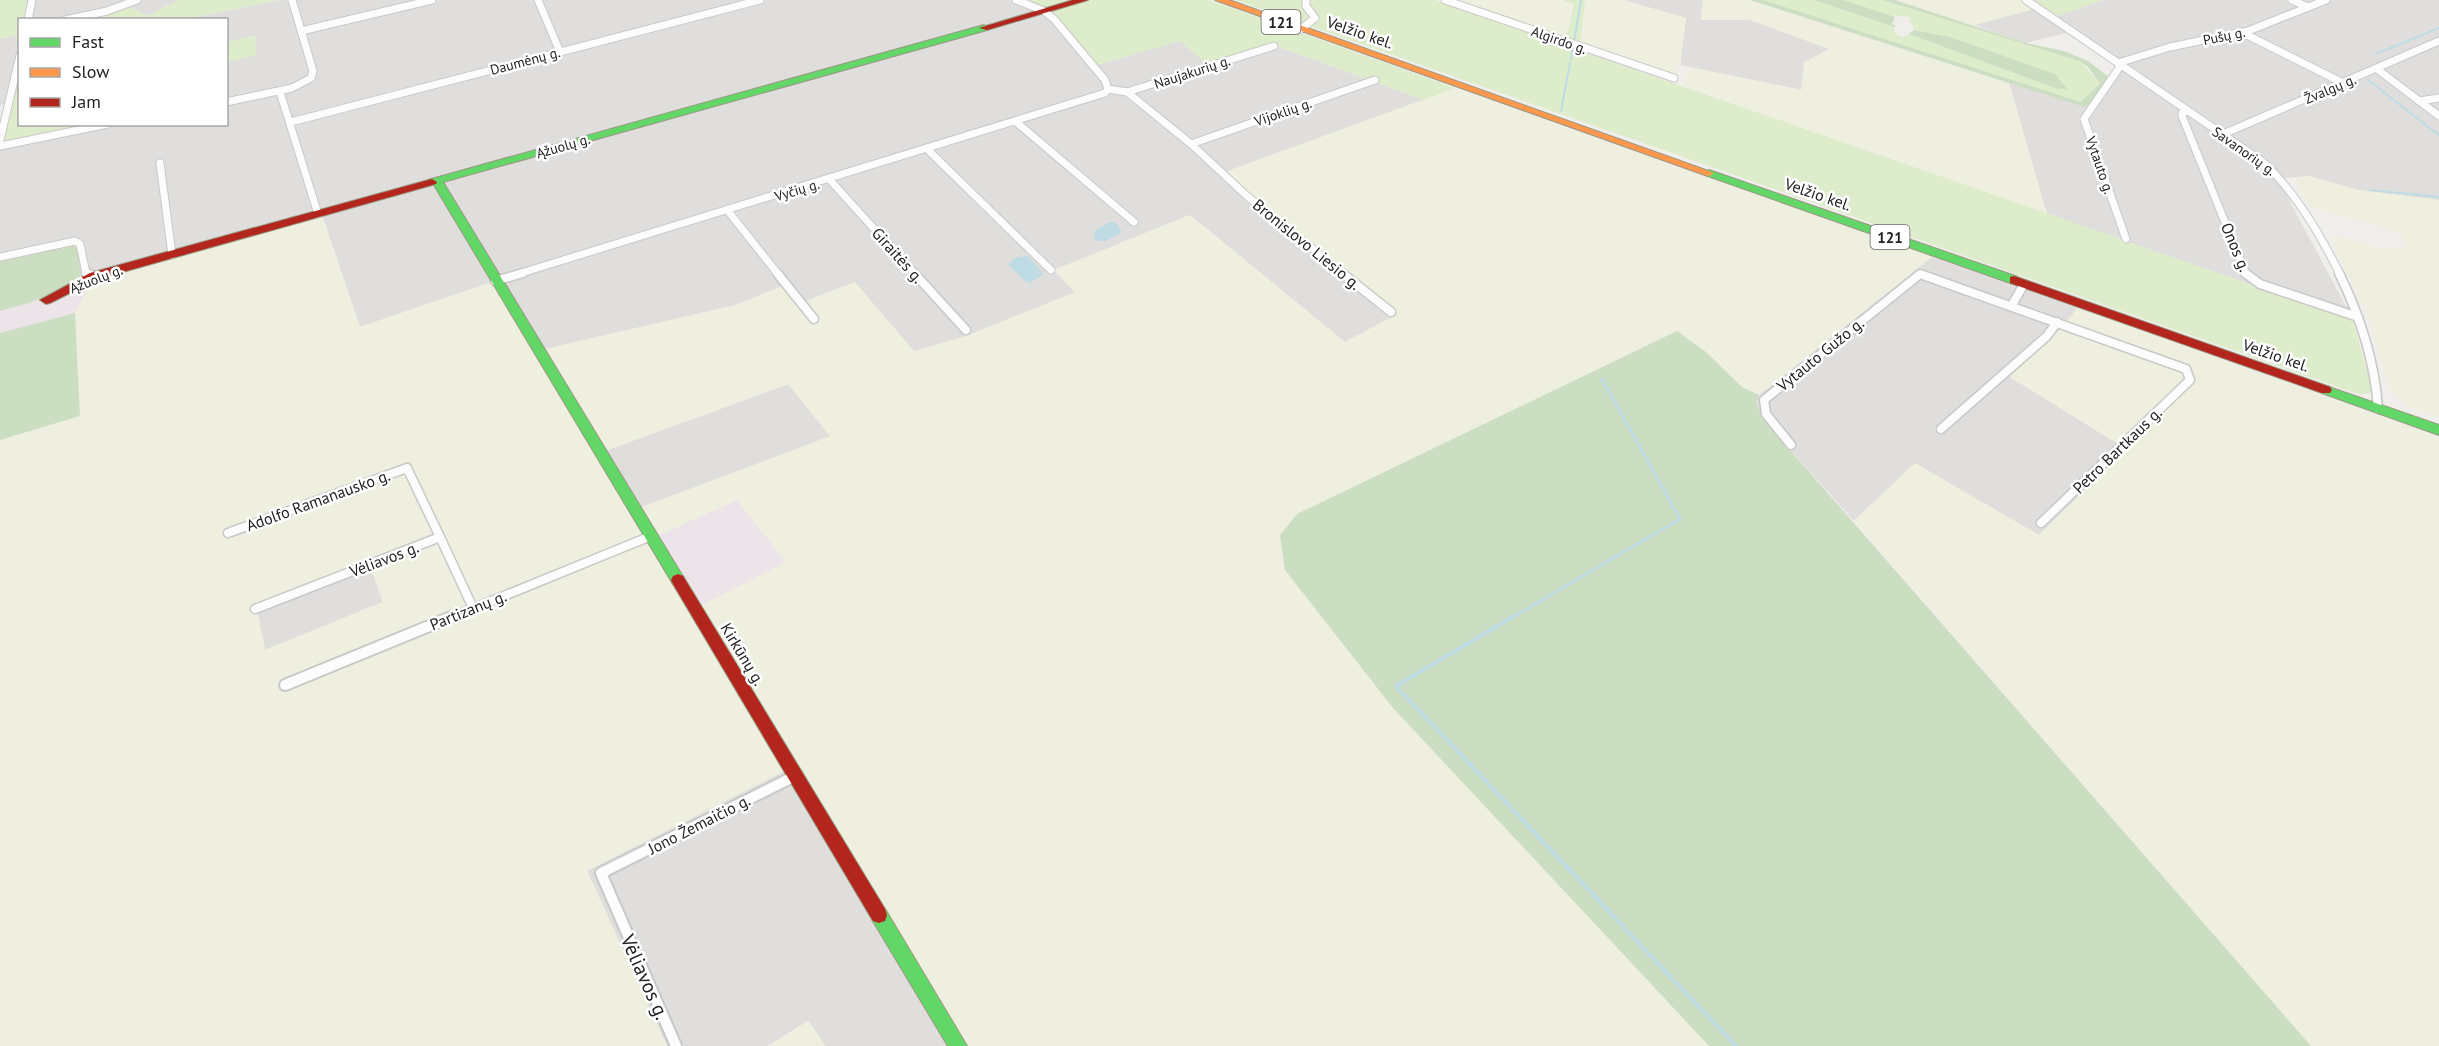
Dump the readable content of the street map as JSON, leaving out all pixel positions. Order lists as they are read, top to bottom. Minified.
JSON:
{"streets":{"street":["121","Velžio kel.","Pušų g.","Algirdo g.","Daumėnų g.","Naujakurių g.","Žvalgų g.","Vijoklių g.","Ąžuolų g.","Savanorių g.","Vytauto g.","Vyčių g.","Bronislovo Liesio g.","Onos g.","Giraitės g.","Vytauto Gužo g.","Petro Bartkaus g.","Adolfo Ramanausko g.","Vėliavos g.","Partizanų g.","Kirkūnų g.","Jono Žemaičio g."]},"crossings":[["Velžio kel.","Savanorių g."],["Pušų g.","Savanorių g."],["Pušų g.","Vytauto g."],["Naujakurių g.","Vyčių g."],["Žvalgų g.","Savanorių g."],["Vijoklių g.","Bronislovo Liesio g."],["Savanorių g.","Vytauto g."],["Savanorių g.","Onos g."],["Vyčių g.","Giraitės g."],["Vyčių g.","Kirkūnų g."],["Adolfo Ramanausko g.","Vėliavos g."],["Vėliavos g.","Partizanų g."],["Vėliavos g.","Jono Žemaičio g."],["Partizanų g.","Kirkūnų g."],["Kirkūnų g.","Jono Žemaičio g."]],"legend":["Fast","Slow","Jam"]}
